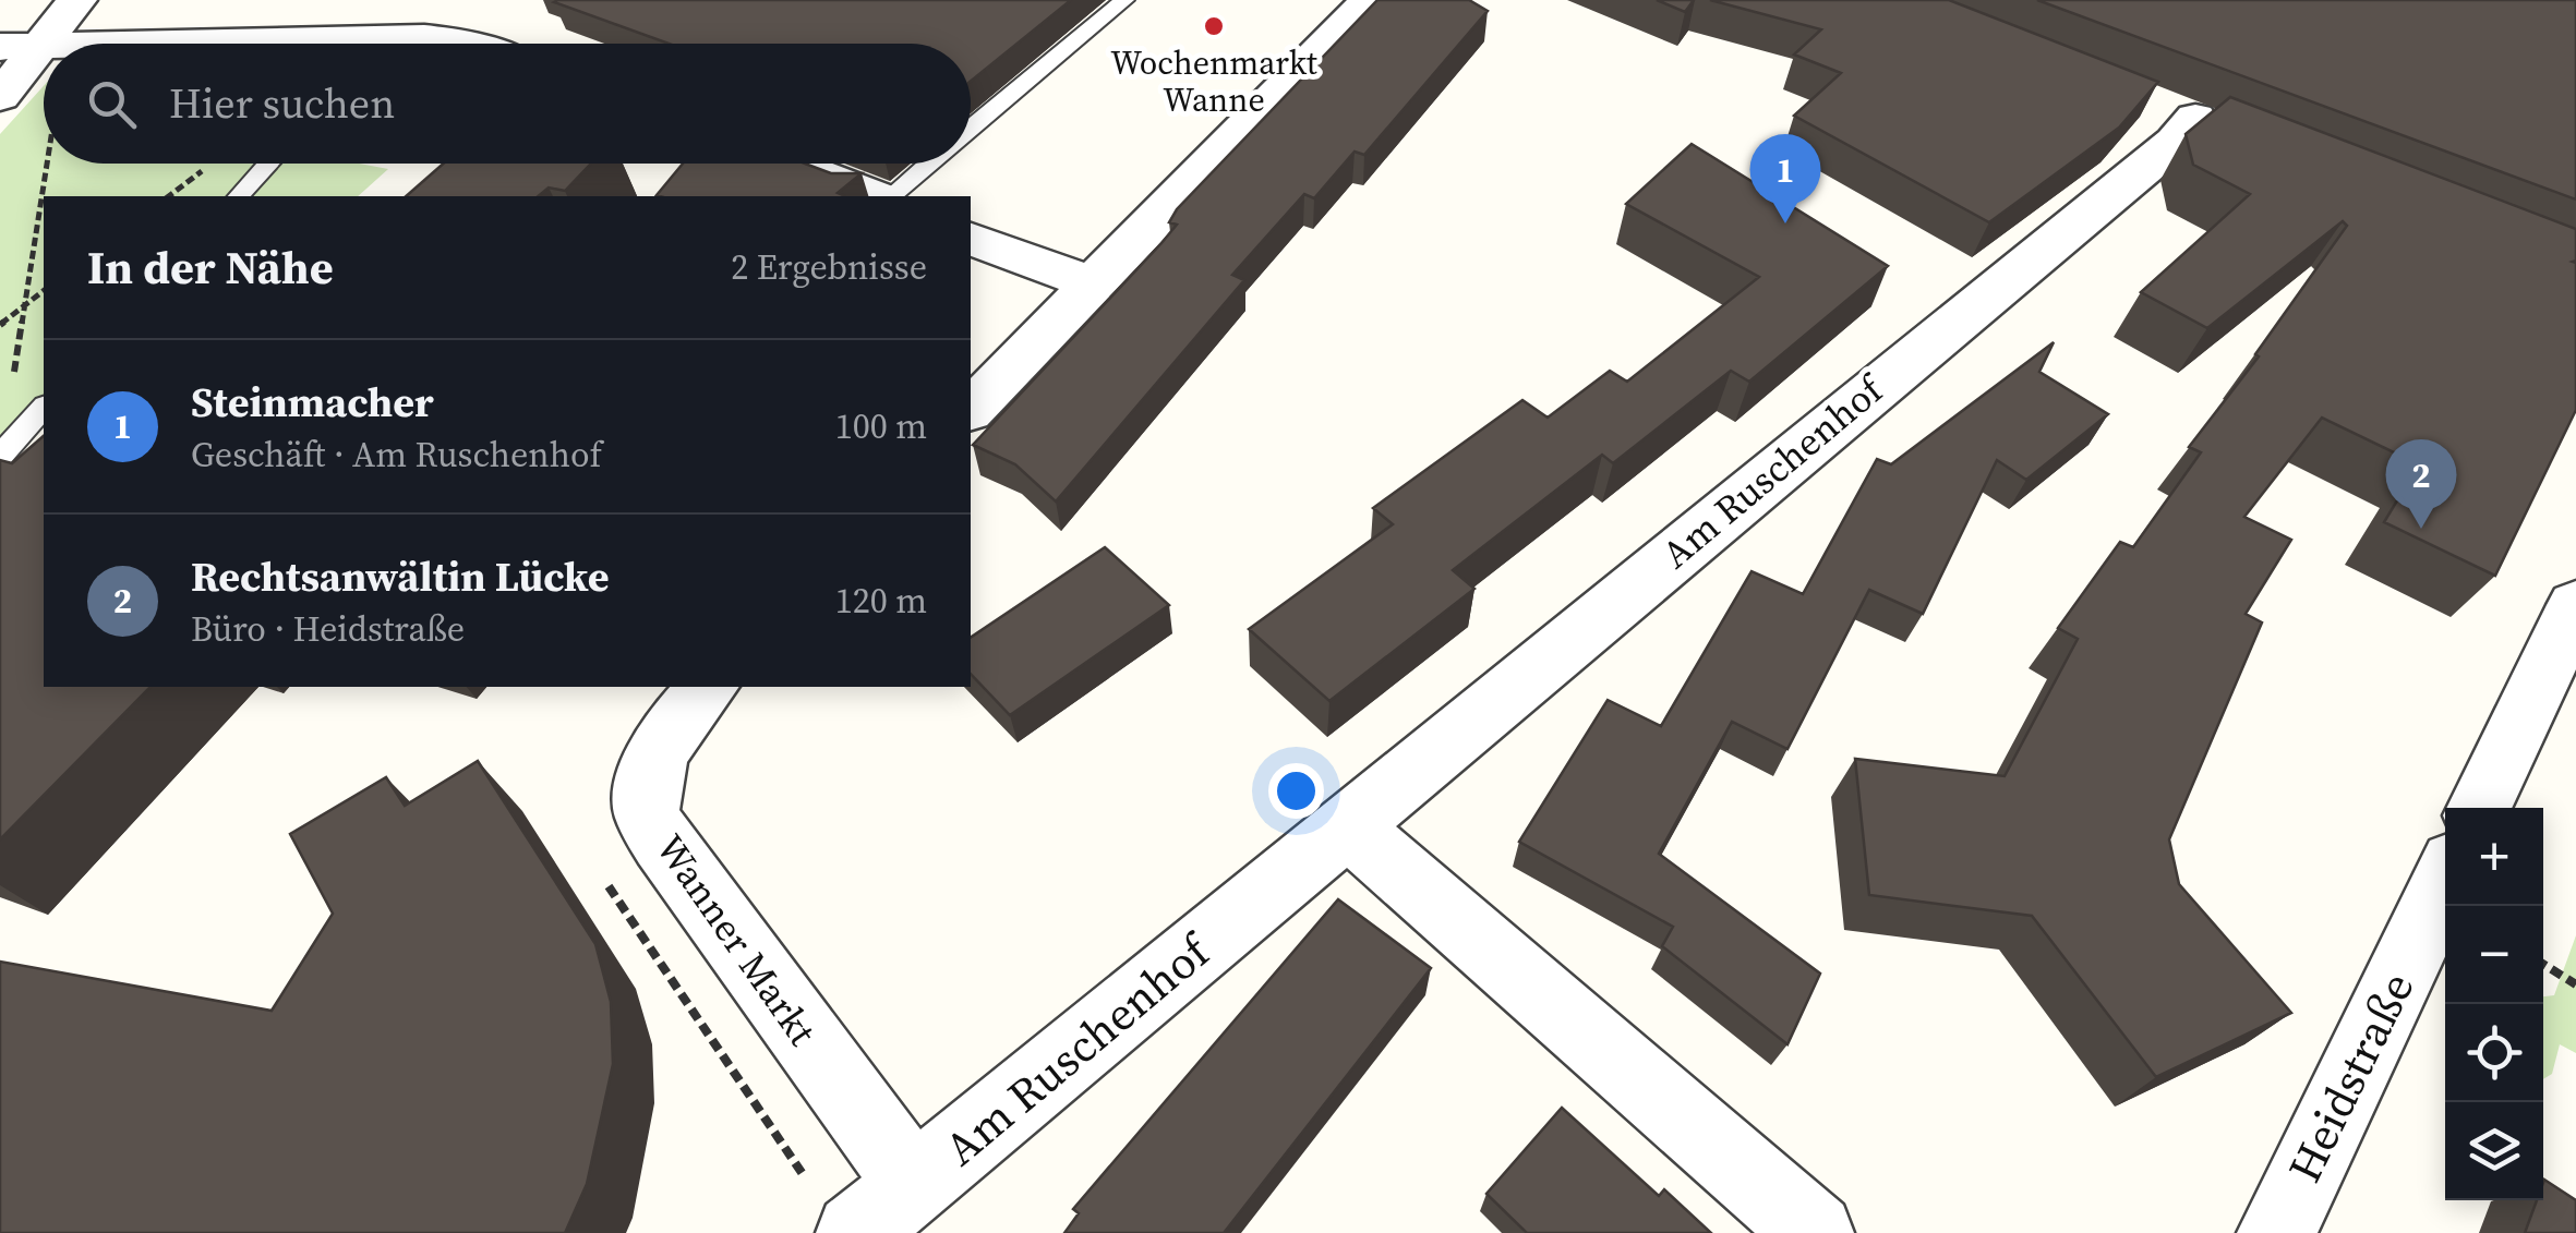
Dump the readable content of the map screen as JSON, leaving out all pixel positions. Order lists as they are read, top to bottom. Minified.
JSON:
{"streets":{"street":["Am Ruschenhof","Wanner Markt","Heidstraße"]},"crossings":[["Am Ruschenhof","Wanner Markt"]],"places":["Wochenmarkt Wanne"],"page":{"search":"Hier suchen","pins":["1","2"],"heading":["In der Nähe","2 Ergebnisse"],"list":[{"mark":"1","name":"Steinmacher","note":"Geschäft · Am Ruschenhof","value":"100 m"},{"mark":"2","name":"Rechtsanwältin Lücke","note":"Büro · Heidstraße","value":"120 m"}],"map_buttons":["+","−"]}}
